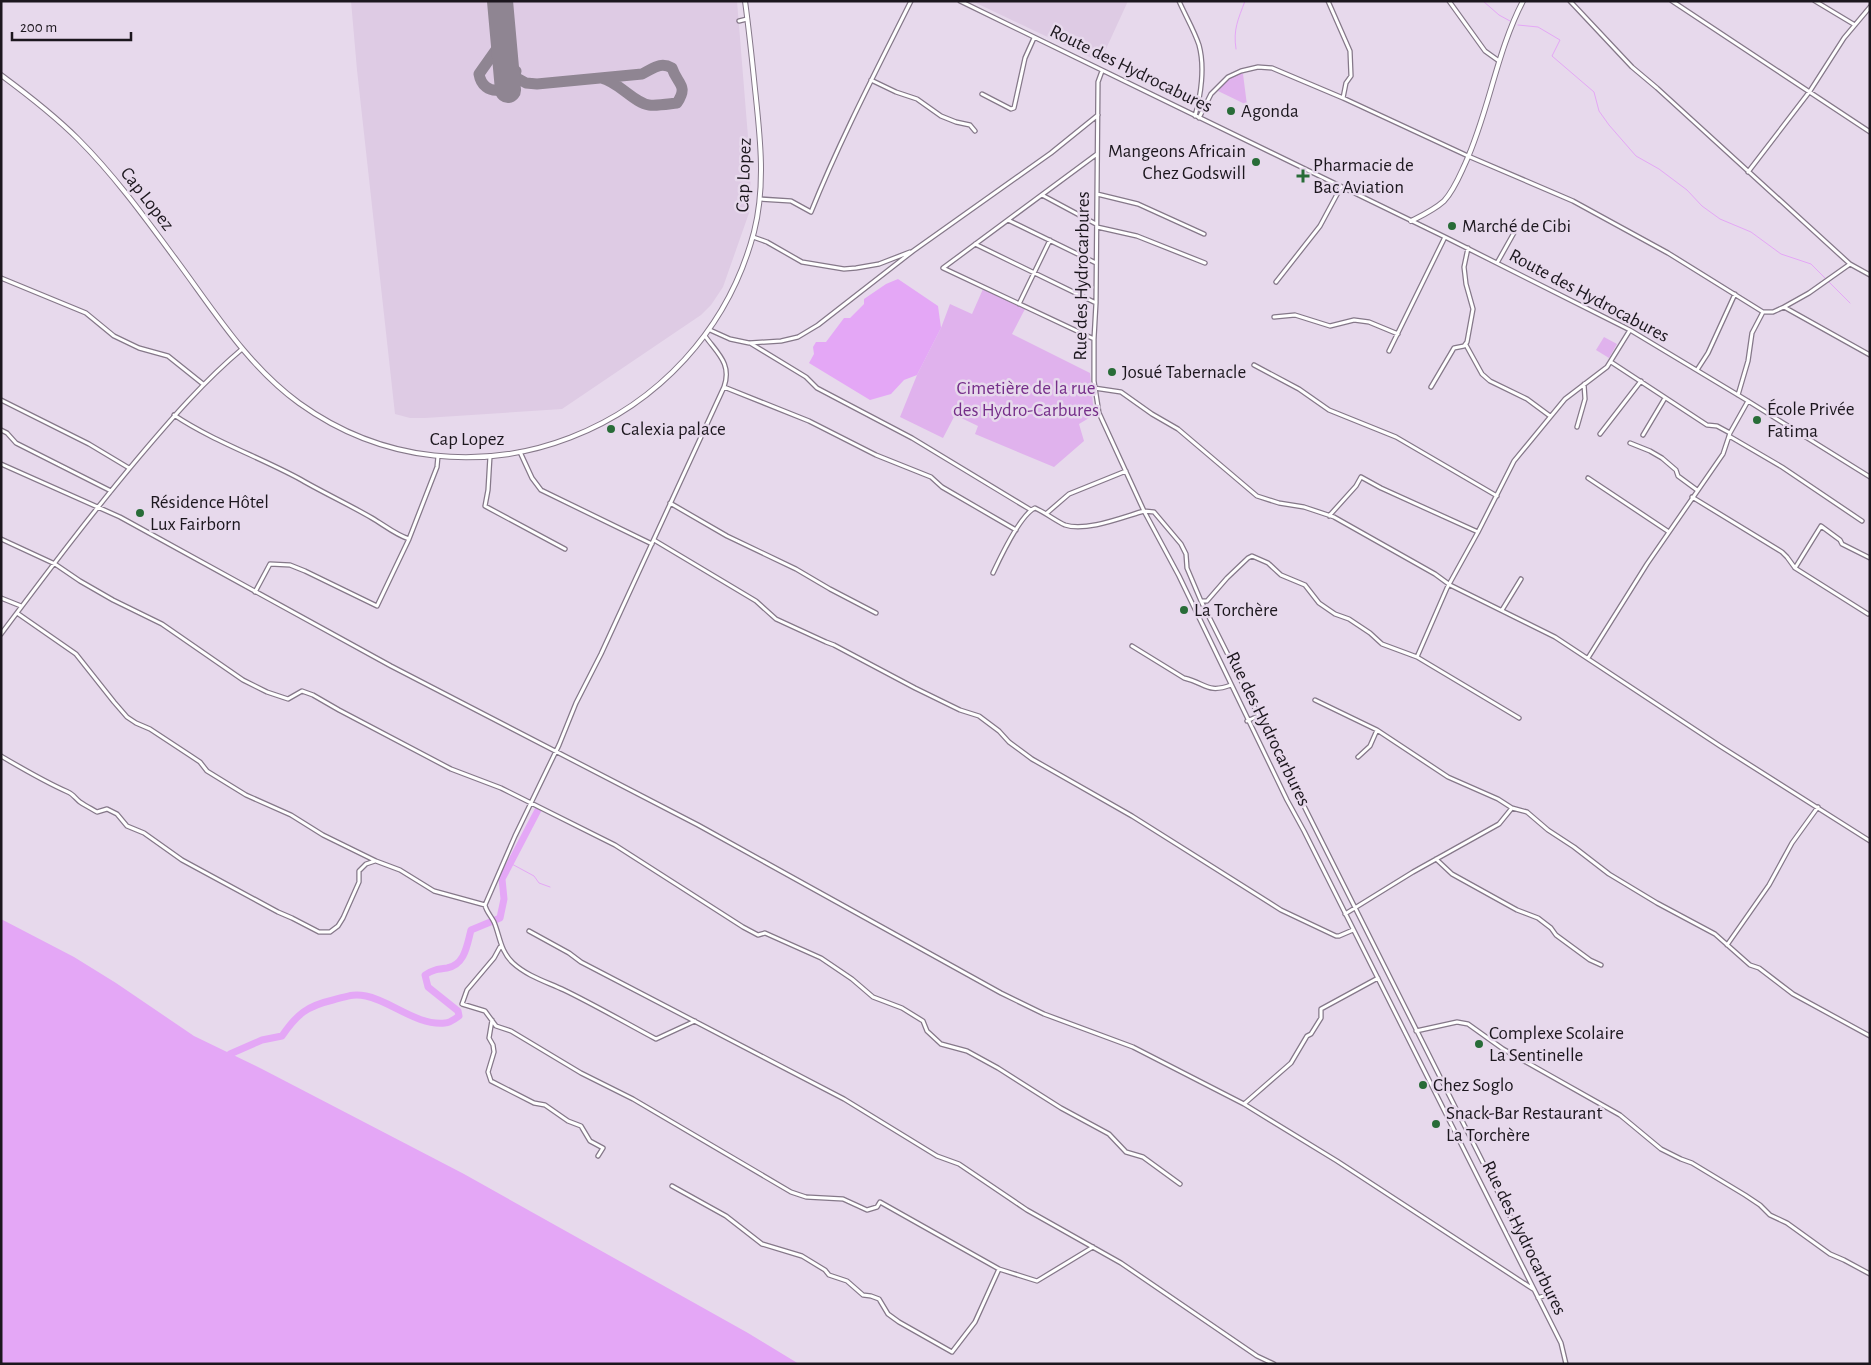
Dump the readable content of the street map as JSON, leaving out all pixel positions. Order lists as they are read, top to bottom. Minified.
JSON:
{"streets":{"street":["Route des Hydrocabures","Cap Lopez","Rue des Hydrocarbures"]},"crossings":[["Route des Hydrocabures","Rue des Hydrocarbures"]],"parks":["Cimetière de la rue des Hydro-Carbures"],"places":{"other":["Agonda","Mangeons Africain Chez Godswill","Marché de Cibi","Josué Tabernacle","École Privée Fatima","Calexia palace","Résidence Hôtel Lux Fairborn","La Torchère","Complexe Scolaire La Sentinelle","Chez Soglo","Snack-Bar Restaurant La Torchère"],"health":["Pharmacie de Bac Aviation"]},"scale_bar":"200 m"}
